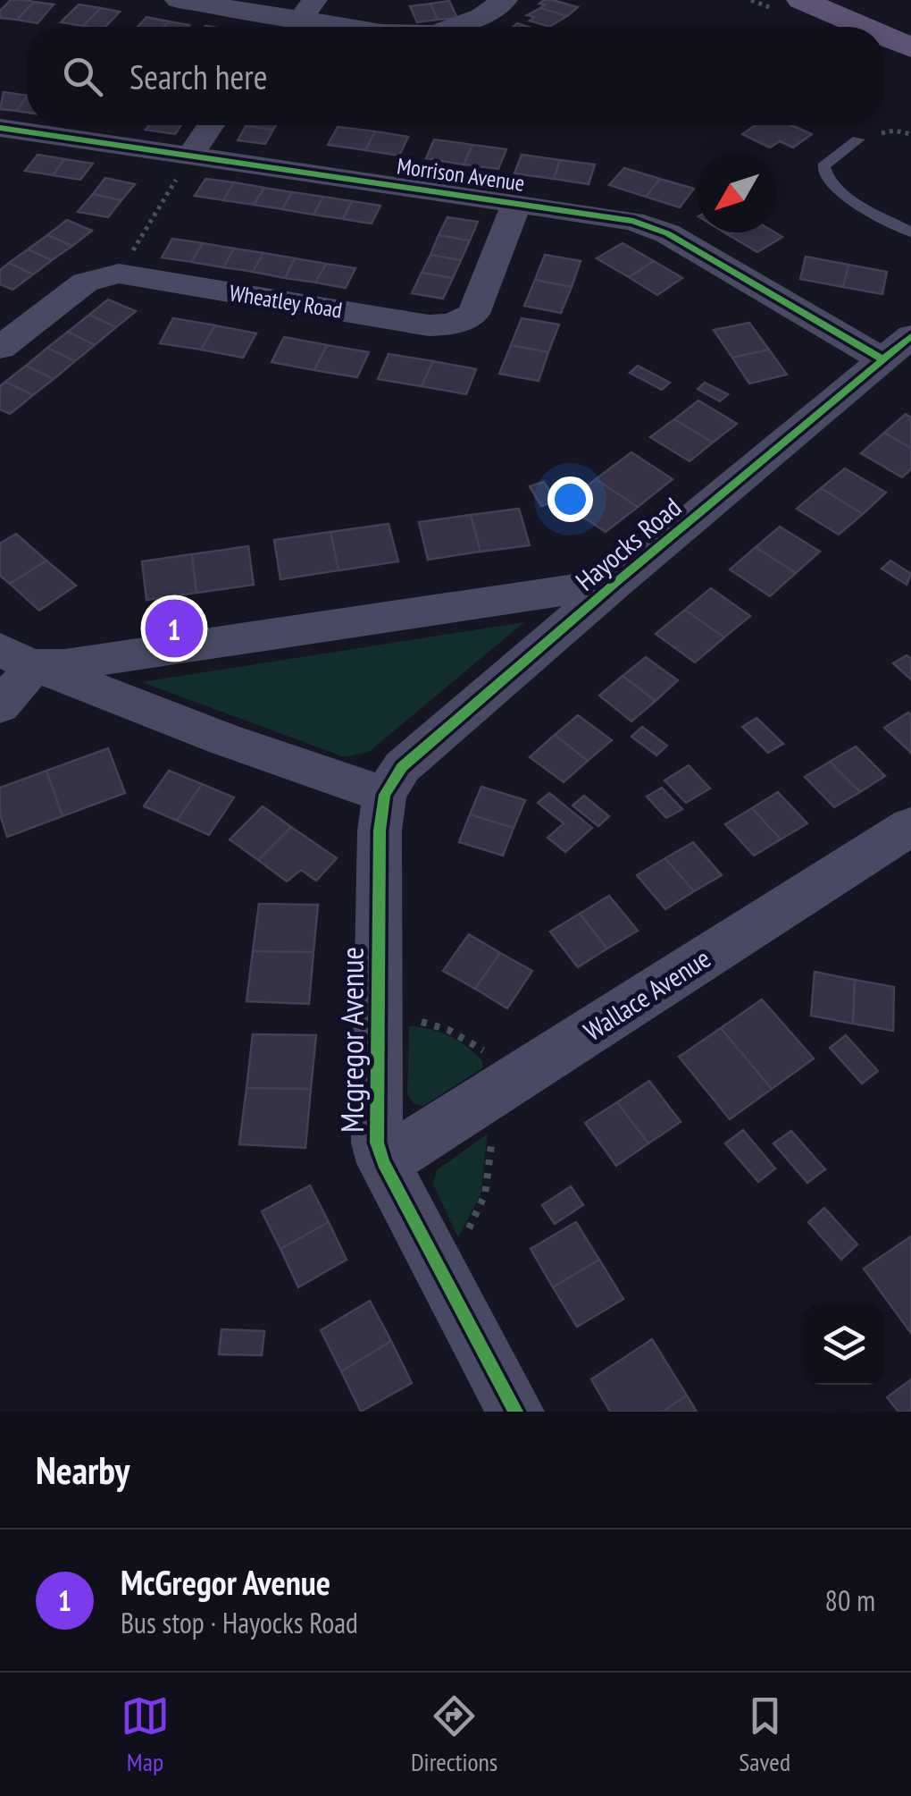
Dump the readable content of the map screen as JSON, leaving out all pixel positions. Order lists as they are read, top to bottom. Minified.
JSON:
{"streets":{"street":["Morrison Avenue","Wheatley Road","Hayocks Road","Wallace Avenue","Mcgregor Avenue"]},"crossings":[["Morrison Avenue","Wheatley Road"],["Morrison Avenue","Hayocks Road"],["Hayocks Road","Mcgregor Avenue"],["Wallace Avenue","Mcgregor Avenue"]],"north":"bottom left","page":{"search":"Search here","pins":"1","heading":"Nearby","list":[{"mark":"1","name":"McGregor Avenue","note":"Bus stop · Hayocks Road","value":"80 m"}],"nav":["Map","Directions","Saved"]}}
